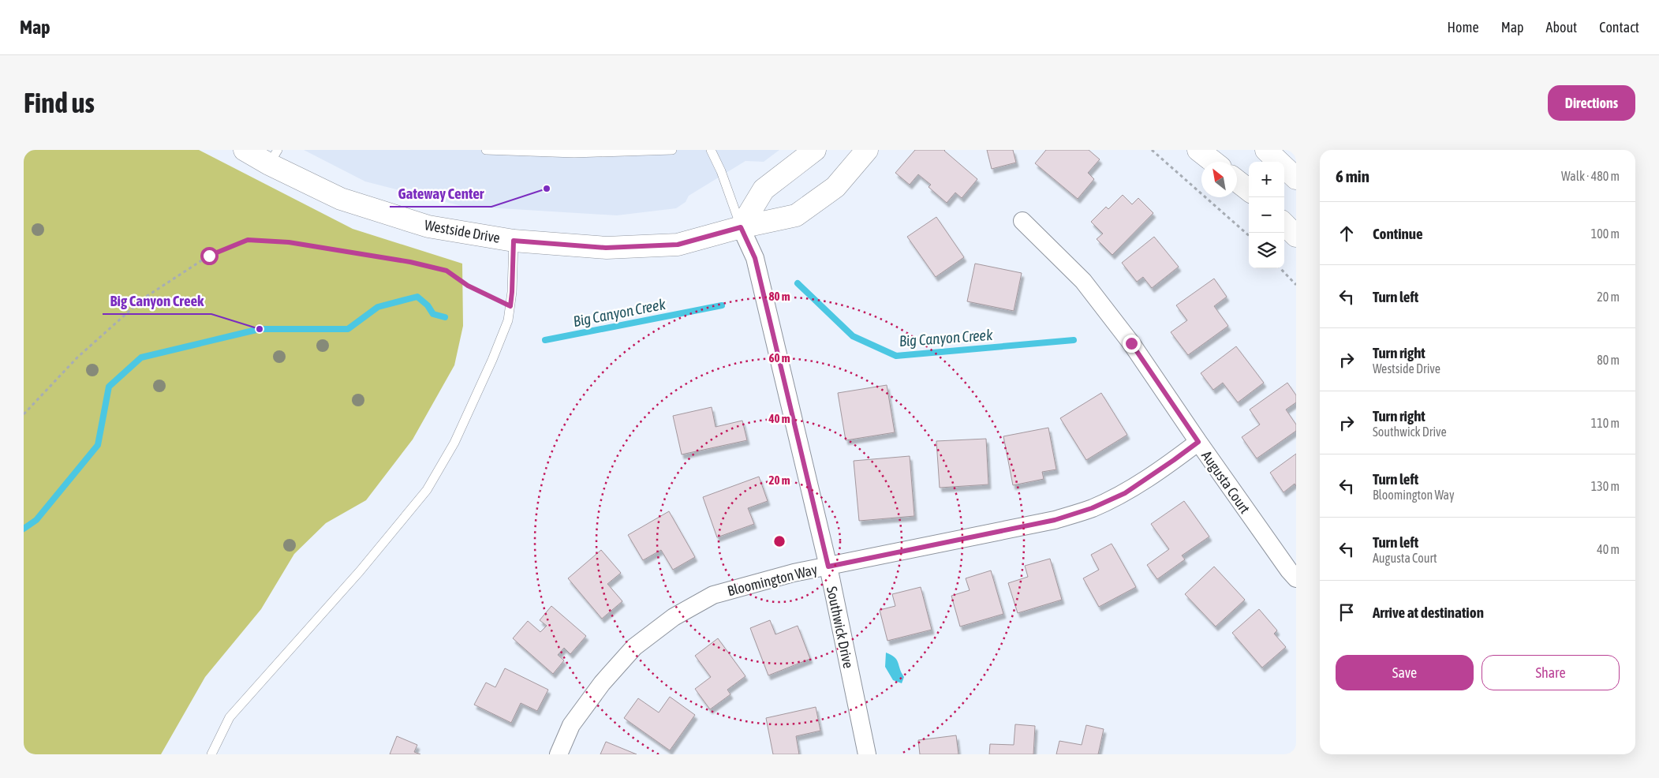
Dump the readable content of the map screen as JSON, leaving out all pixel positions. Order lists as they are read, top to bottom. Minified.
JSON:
{"streets":{"street":["Westside Drive","Augusta Court","Bloomington Way","Southwick Drive"]},"crossings":[["Westside Drive","Southwick Drive"],["Augusta Court","Bloomington Way"],["Bloomington Way","Southwick Drive"]],"water":["Big Canyon Creek"],"places":["Gateway Center","Big Canyon Creek"],"north":"top left","page":{"header":"Map","nav":["Home","Map","About","Contact"],"buttons":["Directions",["Save","Share"]],"title":"Find us","heading":["6 min","Walk · 480 m"],"map_buttons":["+","−"],"list":[["Continue","100 m"],["Turn left","20 m"],["Turn right","Westside Drive","80 m"],["Turn right","Southwick Drive","110 m"],["Turn left","Bloomington Way","130 m"],["Turn left","Augusta Court","40 m"],"Arrive at destination"]},"rings":["80 m","60 m","40 m","20 m"]}
